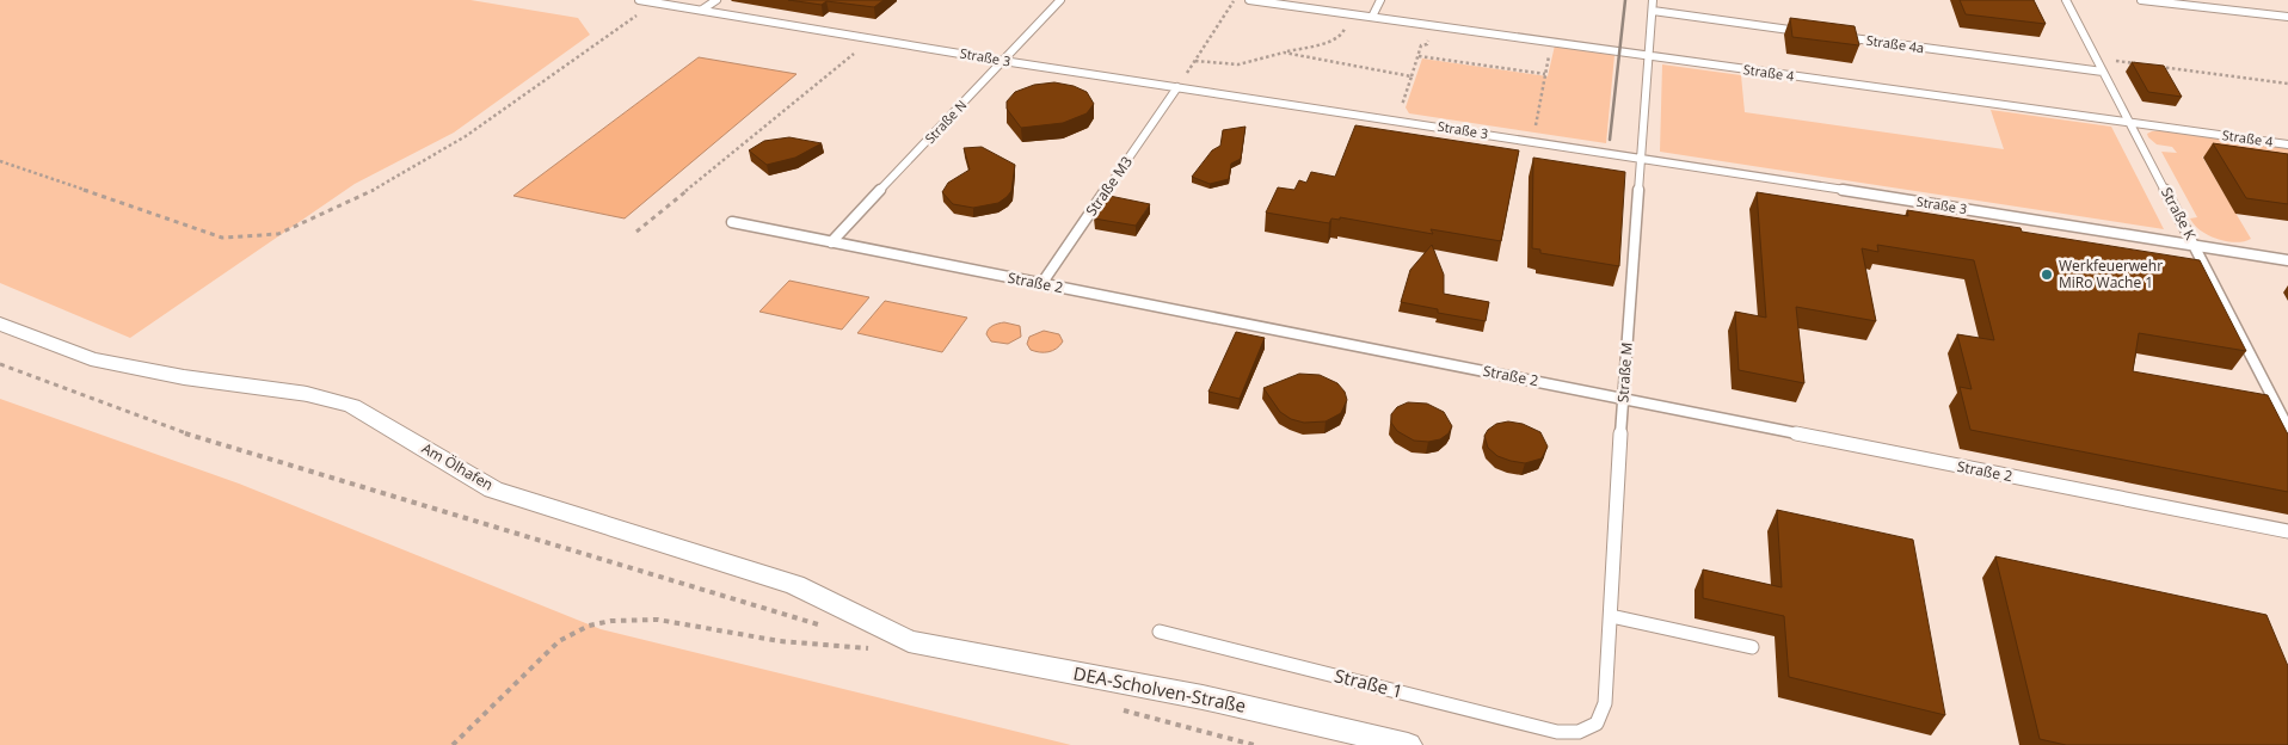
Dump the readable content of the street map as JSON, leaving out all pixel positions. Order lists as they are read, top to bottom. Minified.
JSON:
{"streets":{"street":["Am Ölhafen","DEA-Scholven-Straße"],"lane":["Straße 4a","Straße 3","Straße 4","Straße N","Straße M3","Straße K","Straße 2","Straße M","Straße 1"]},"crossings":[["Straße 4a","Straße K"],["Straße 3","Straße N"],["Straße 3","Straße M3"],["Straße 3","Straße K"],["Straße 3","Straße M"],["Straße 4","Straße K"],["Straße 4","Straße M"],["Straße N","Straße 2"],["Straße M3","Straße 2"],["Straße 2","Straße M"],["Straße M","Straße 1"],["Am Ölhafen","DEA-Scholven-Straße"]],"places":["Werkfeuerwehr MiRo Wache 1"]}
